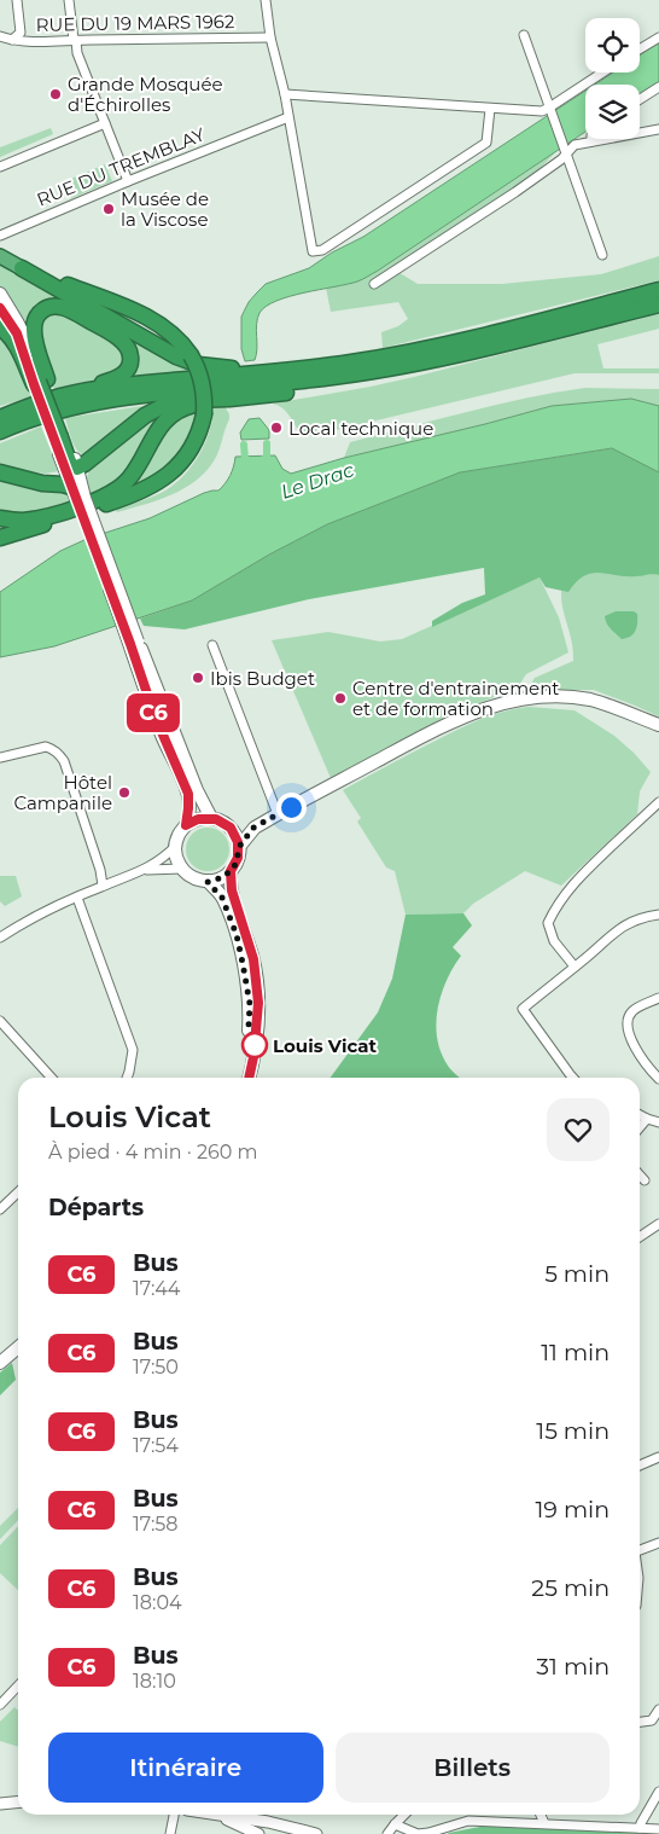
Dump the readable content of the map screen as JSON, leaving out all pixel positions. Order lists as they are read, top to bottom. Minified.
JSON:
{"streets":{"street":["RUE DU 19 MARS 1962","RUE DU TREMBLAY"]},"water":["Le Drac"],"places":["Grande Mosquée d'Échirolles","Musée de la Viscose","Local technique","Ibis Budget","Centre d'entrainement et de formation","Hôtel Campanile","Louis Vicat"],"lines":["bus line C6"],"page":{"on_map":"C6","heading":[["Louis Vicat","À pied · 4 min · 260 m"],"Départs"],"list":[{"mark":"C6","name":"Bus","note":"17:44","value":"5 min"},{"mark":"C6","name":"Bus","note":"17:50","value":"11 min"},{"mark":"C6","name":"Bus","note":"17:54","value":"15 min"},{"mark":"C6","name":"Bus","note":"17:58","value":"19 min"},{"mark":"C6","name":"Bus","note":"18:04","value":"25 min"},{"mark":"C6","name":"Bus","note":"18:10","value":"31 min"}],"buttons":["Itinéraire","Billets"]}}
